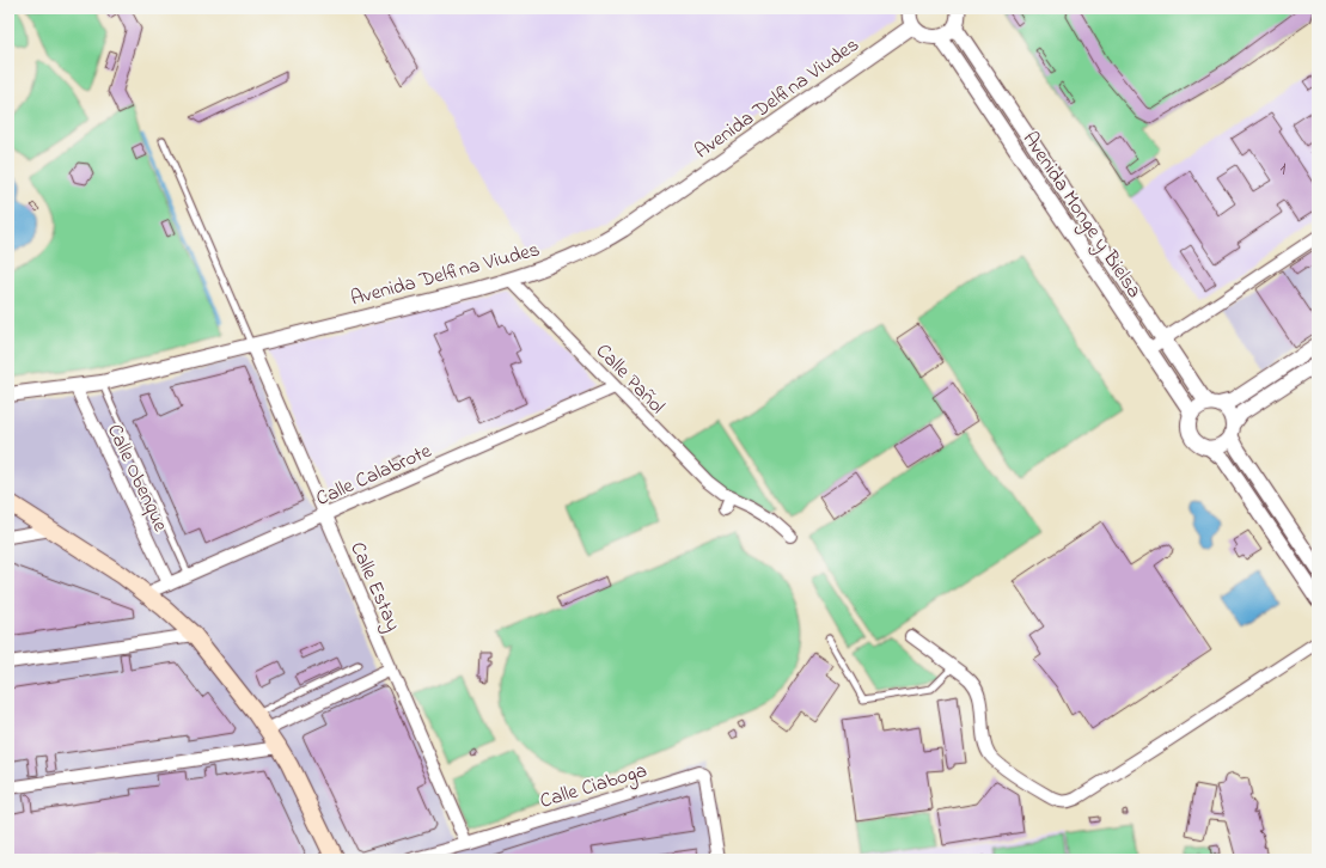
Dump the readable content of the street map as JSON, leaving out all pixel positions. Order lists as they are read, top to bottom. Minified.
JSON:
{"streets":{"street":["Avenida Delfina Viudes","Avenida Monge y Bielsa","Calle Pañol","Calle Calabrote","Calle Obenque","Calle Estay","Calle Ciaboga"]},"crossings":[["Avenida Delfina Viudes","Calle Pañol"],["Avenida Delfina Viudes","Calle Obenque"],["Avenida Delfina Viudes","Calle Estay"],["Calle Pañol","Calle Calabrote"],["Calle Calabrote","Calle Obenque"],["Calle Calabrote","Calle Estay"],["Calle Estay","Calle Ciaboga"]],"house_numbers":["1"]}
